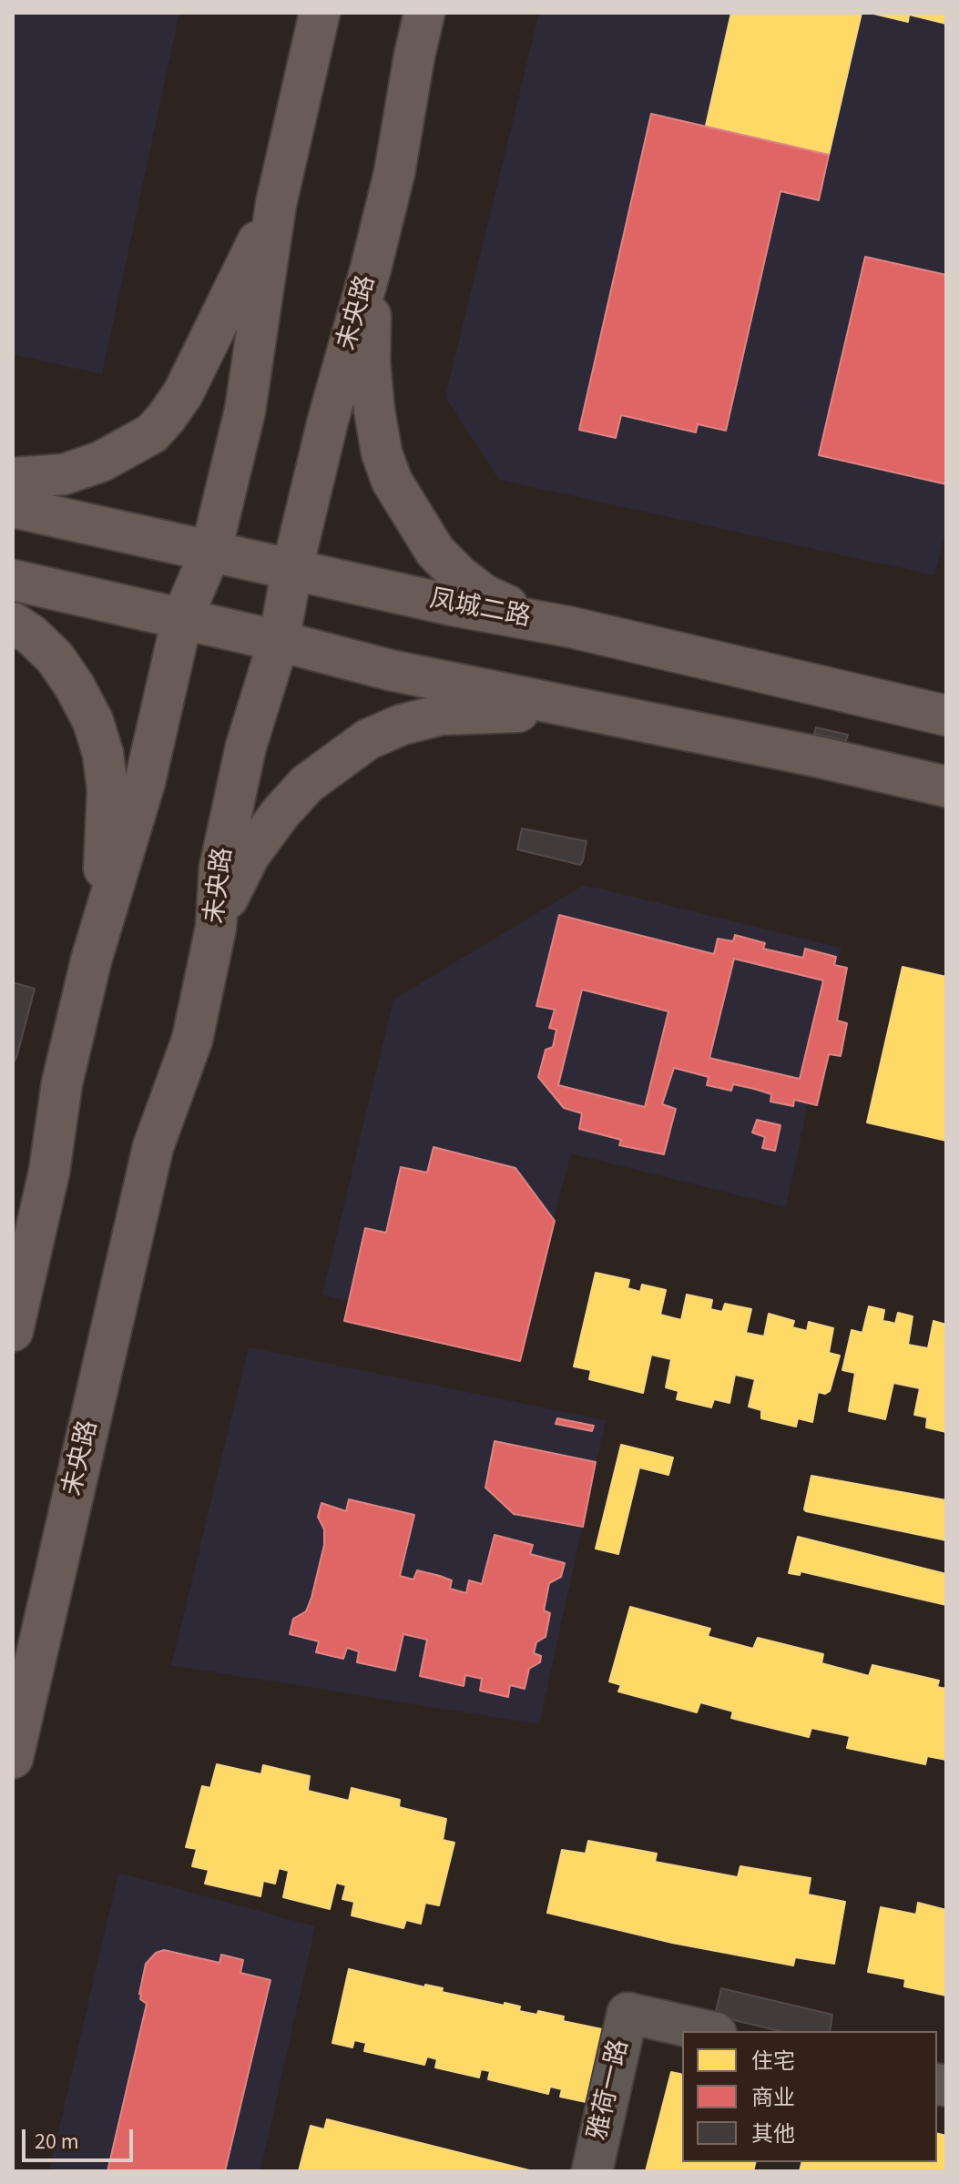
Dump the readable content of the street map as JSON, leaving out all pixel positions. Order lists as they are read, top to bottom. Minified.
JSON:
{"streets":{"main road":["未央路","凤城二路"],"lane":["雅荷一路"]},"crossings":[["未央路","凤城二路"]],"legend":["住宅","商业","其他"],"scale_bar":"20 m"}
